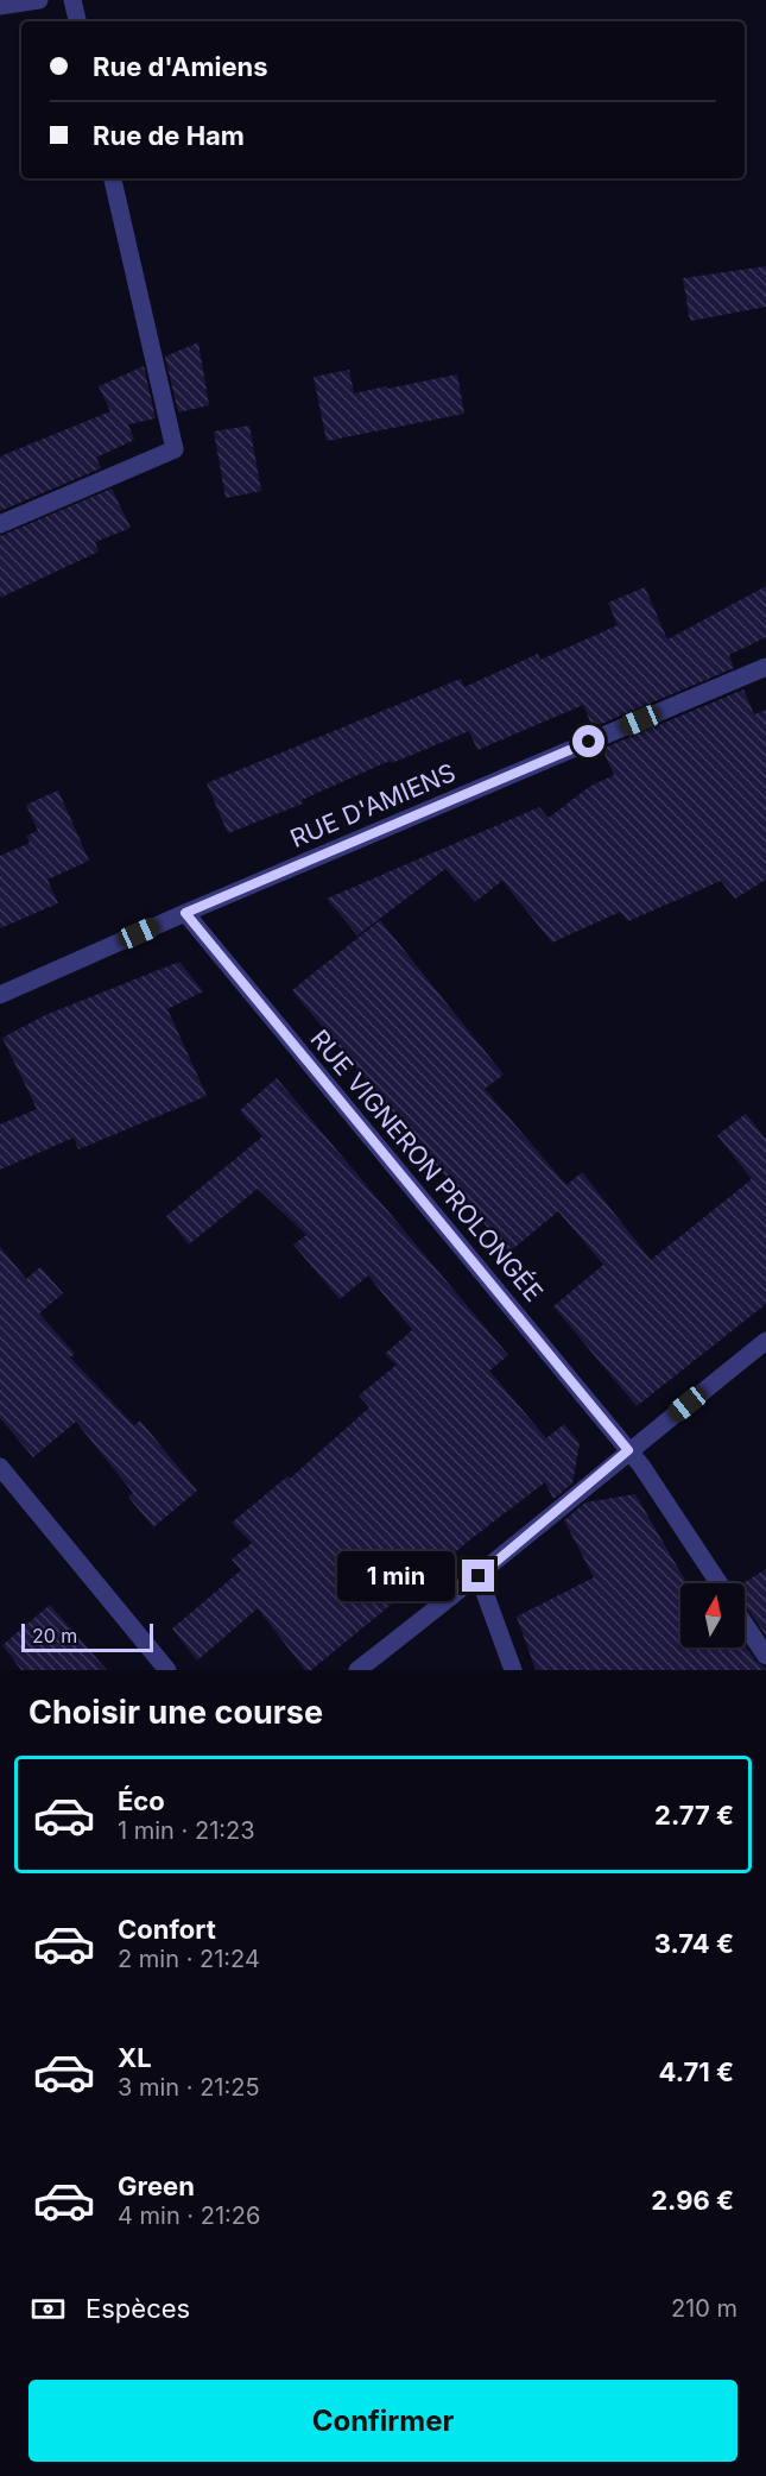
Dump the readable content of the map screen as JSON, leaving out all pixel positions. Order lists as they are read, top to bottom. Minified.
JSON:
{"streets":{"street":["RUE D'AMIENS","RUE VIGNERON PROLONGÉE"]},"crossings":[["RUE D'AMIENS","RUE VIGNERON PROLONGÉE"]],"scale_bar":"20 m","north":"top","page":{"banner":["Rue d'Amiens","Rue de Ham"],"bubble":"1 min","scale":"20 m","heading":"Choisir une course","list":[{"name":"Éco","note":"1 min · 21:23","value":"2.77 €"},{"name":"Confort","note":"2 min · 21:24","value":"3.74 €"},{"name":"XL","note":"3 min · 21:25","value":"4.71 €"},{"name":"Green","note":"4 min · 21:26","value":"2.96 €"}],"pay":["Espèces","210 m"],"buttons":"Confirmer"}}
